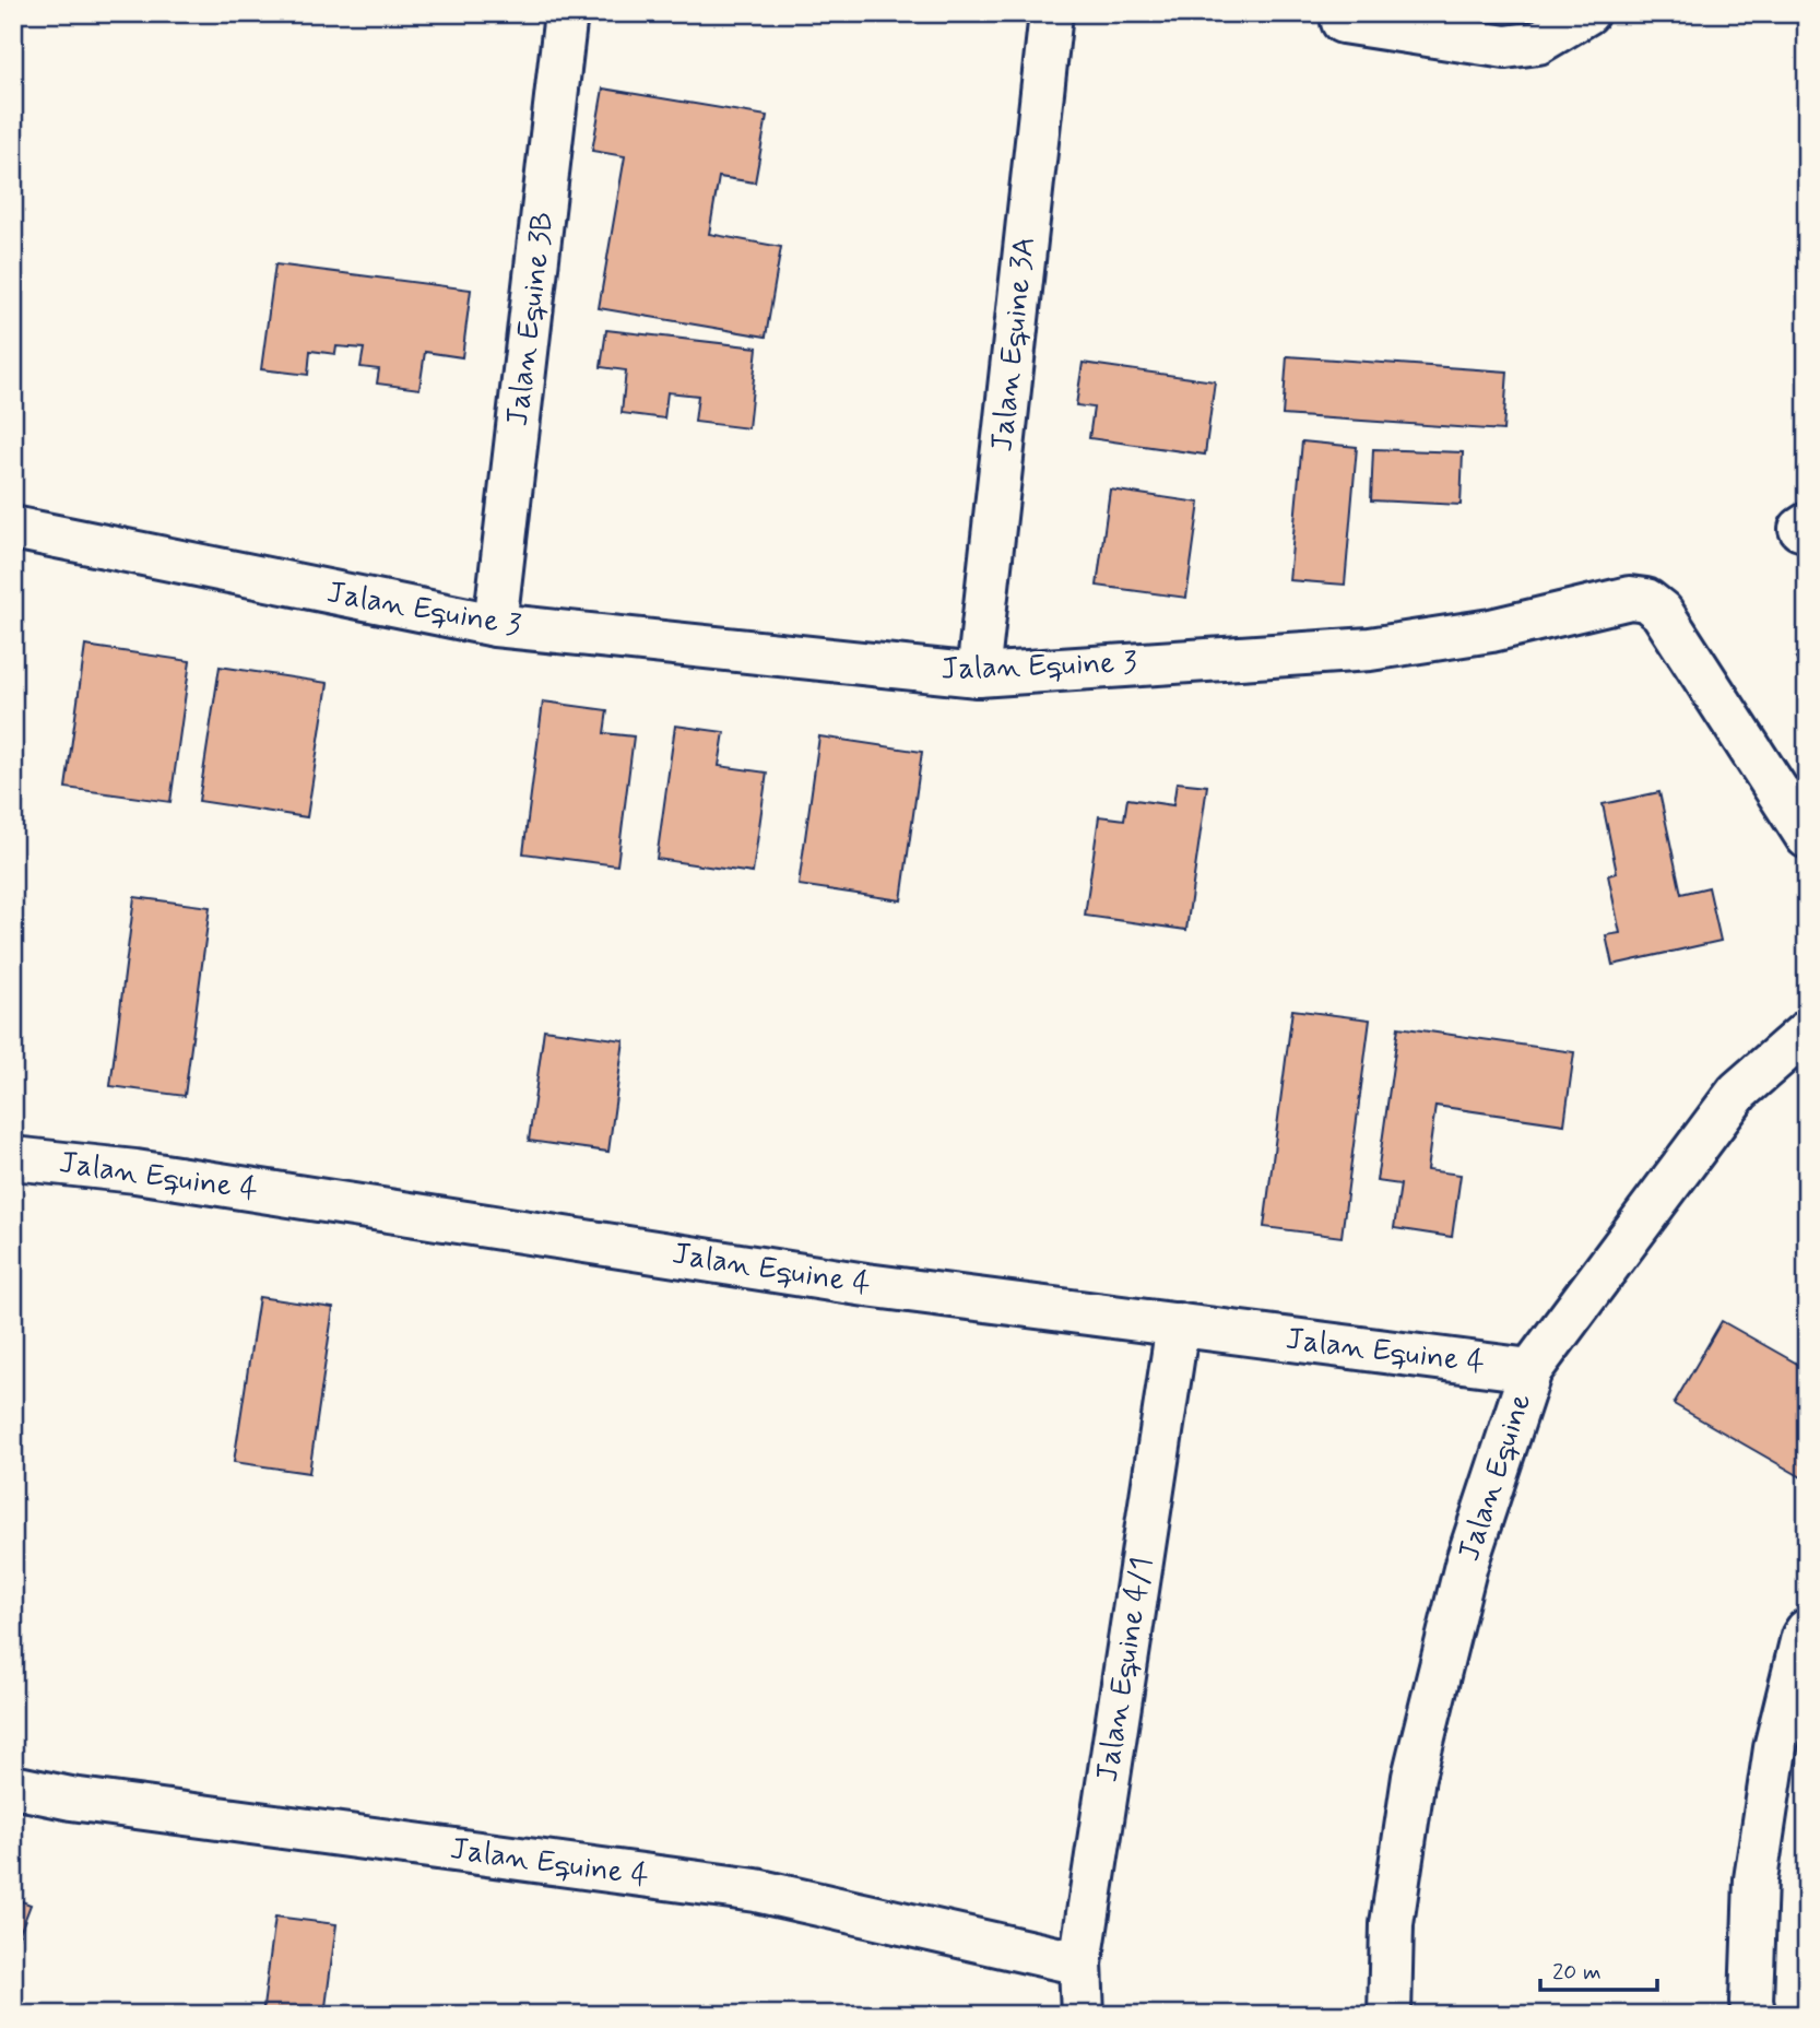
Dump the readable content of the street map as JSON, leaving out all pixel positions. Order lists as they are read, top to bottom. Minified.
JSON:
{"streets":{"street":["Jalan Equine 3B","Jalan Equine 3A","Jalan Equine 3","Jalan Equine 4","Jalan Equine","Jalan Equine 4/1"]},"crossings":[["Jalan Equine 3B","Jalan Equine 3"],["Jalan Equine 3A","Jalan Equine 3"],["Jalan Equine 4","Jalan Equine"],["Jalan Equine 4","Jalan Equine 4/1"]],"scale_bar":"20 m"}
